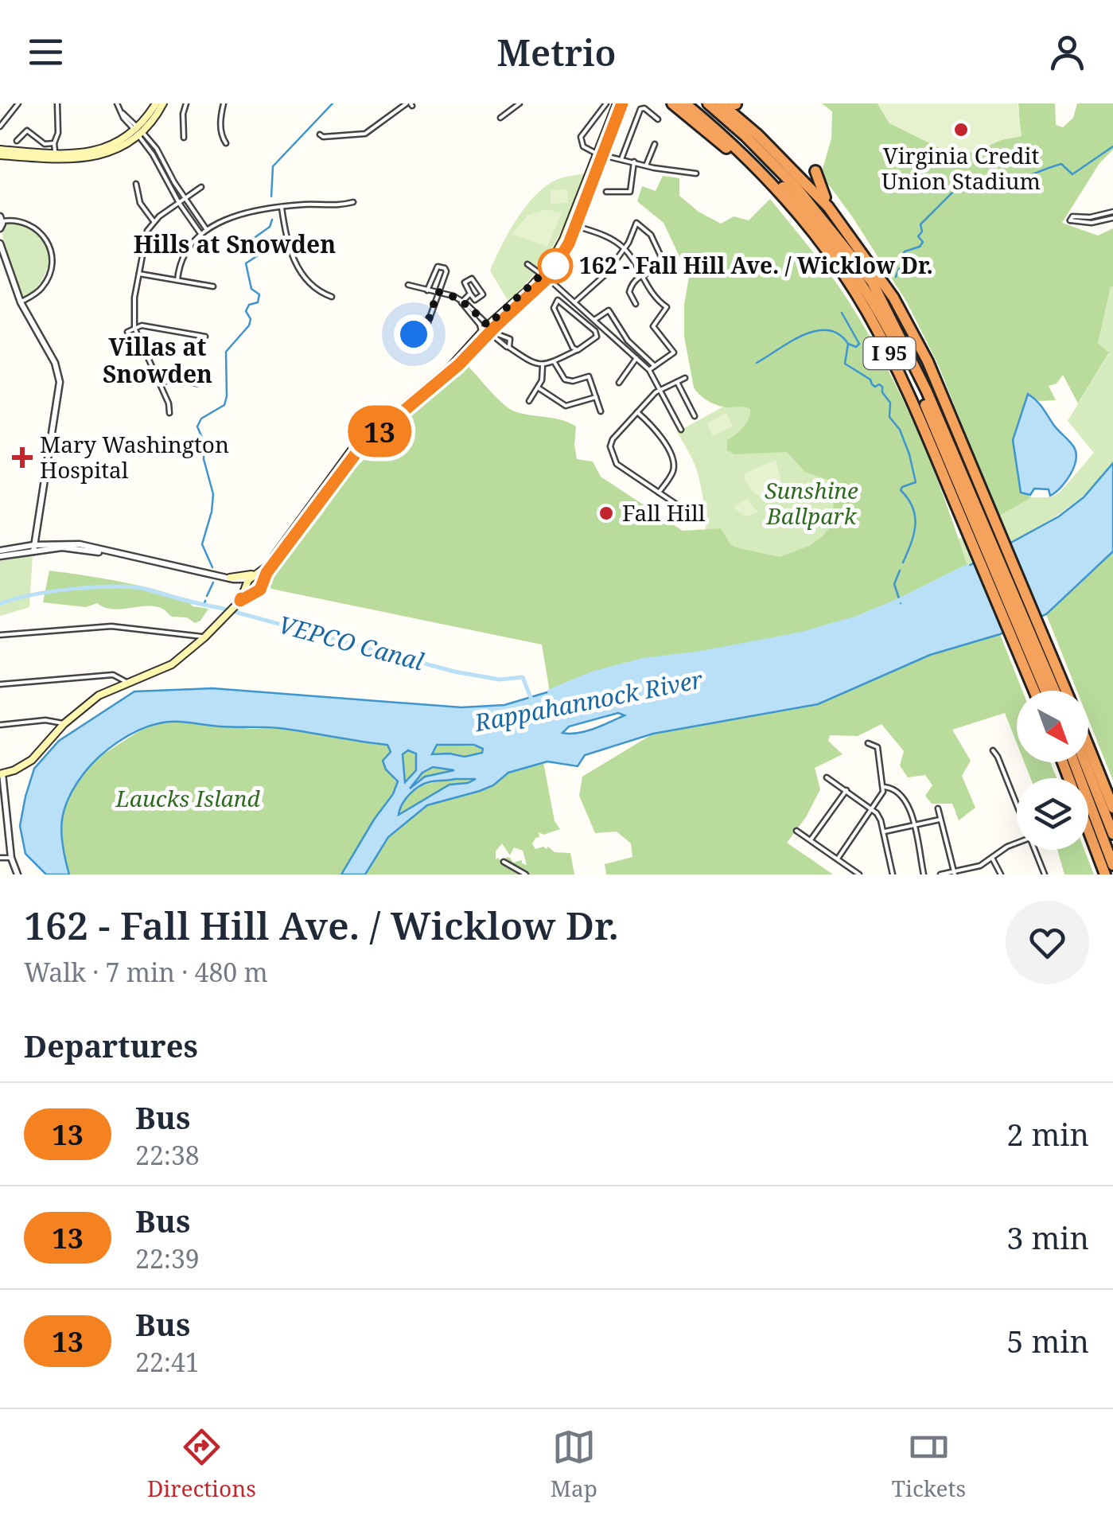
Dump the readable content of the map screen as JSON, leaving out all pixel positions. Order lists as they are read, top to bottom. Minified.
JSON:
{"streets":{"highway":["I 95"]},"districts":["Hills at Snowden","Villas at Snowden"],"water":["VEPCO Canal","Rappahannock River"],"parks":["Sunshine Ballpark","Laucks Island"],"places":{"other":["Virginia Credit Union Stadium","162 - Fall Hill Ave. / Wicklow Dr.","Fall Hill"],"health":["Mary Washington Hospital"]},"lines":["bus line 13"],"north":"bottom right","page":{"header":"Metrio","on_map":"13","heading":[["162 - Fall Hill Ave. / Wicklow Dr.","Walk · 7 min · 480 m"],"Departures"],"list":[{"mark":"13","name":"Bus","note":"22:38","value":"2 min"},{"mark":"13","name":"Bus","note":"22:39","value":"3 min"},{"mark":"13","name":"Bus","note":"22:41","value":"5 min"}],"tabs":["Directions","Map","Tickets"]}}
